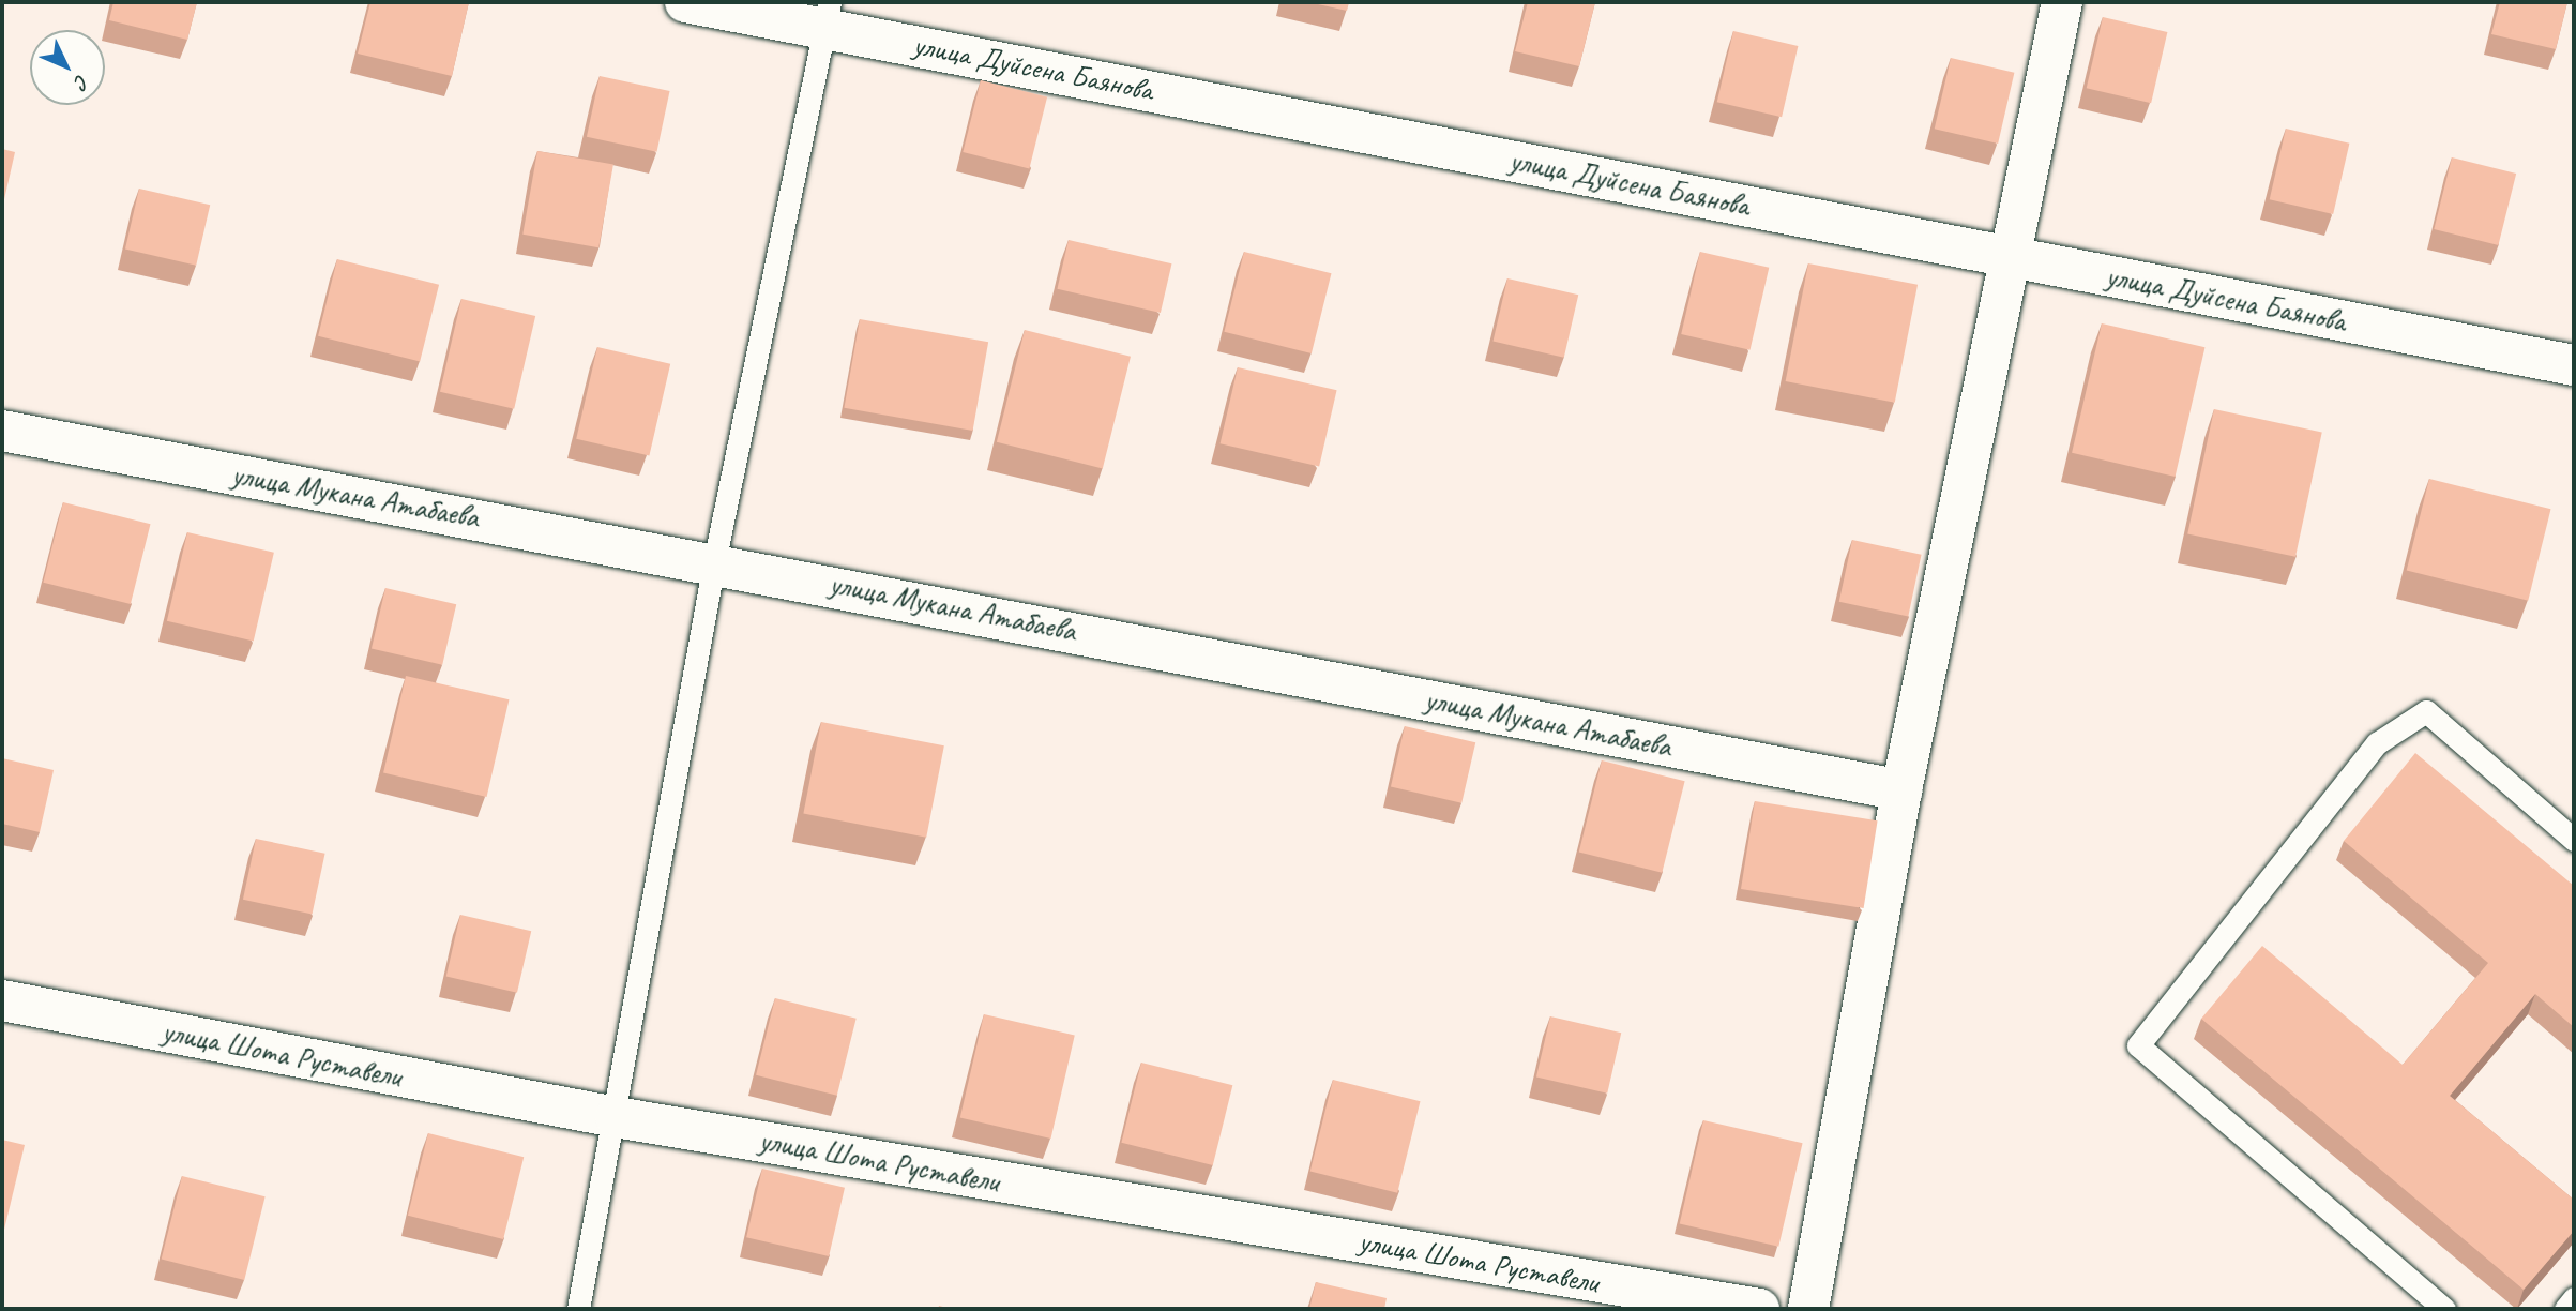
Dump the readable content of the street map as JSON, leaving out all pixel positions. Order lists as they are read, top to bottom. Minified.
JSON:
{"streets":{"street":["улица Дуйсена Баянова","улица Мукана Атабаева","улица Шота Руставели"]},"north":"bottom right"}
